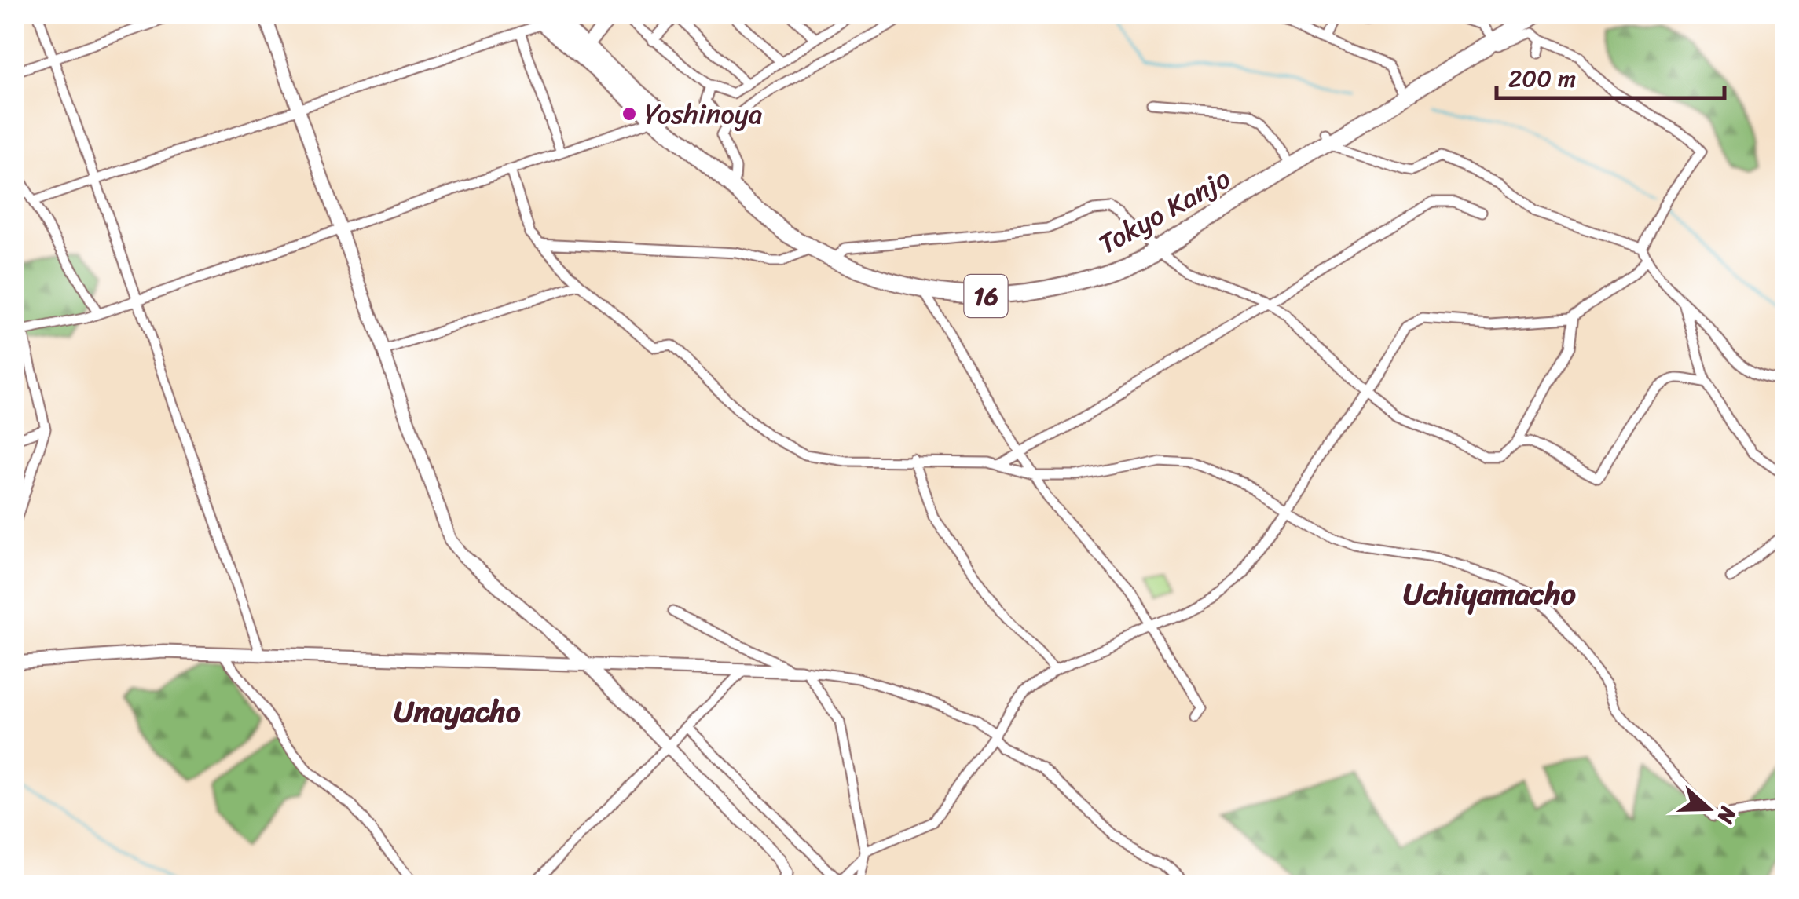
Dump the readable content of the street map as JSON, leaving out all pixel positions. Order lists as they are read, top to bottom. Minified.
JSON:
{"streets":{"highway":["Tokyo Kanjo","16"]},"districts":["Uchiyamacho","Unayacho"],"places":["Yoshinoya"],"scale_bar":"200 m","north":"right"}
